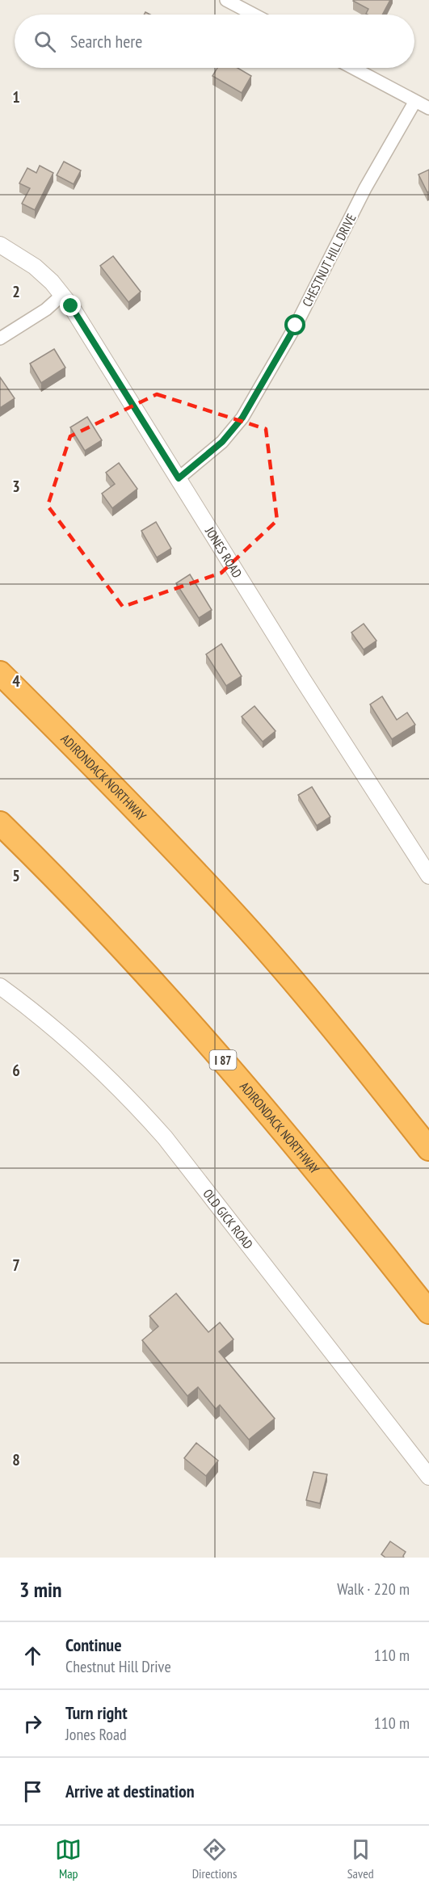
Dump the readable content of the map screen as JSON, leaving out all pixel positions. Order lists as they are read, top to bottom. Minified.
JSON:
{"streets":{"highway":["ADIRONDACK NORTHWAY","I 87"],"street":["CHESTNUT HILL DRIVE","JONES ROAD","OLD GICK ROAD"]},"crossings":[["CHESTNUT HILL DRIVE","JONES ROAD"]],"page":{"search":"Search here","heading":["3 min","Walk · 220 m"],"list":[["Continue","Chestnut Hill Drive","110 m"],["Turn right","Jones Road","110 m"],"Arrive at destination"],"nav":["Map","Directions","Saved"]},"grid":{"rows":["1","2","3","4","5","6","7","8"]}}
